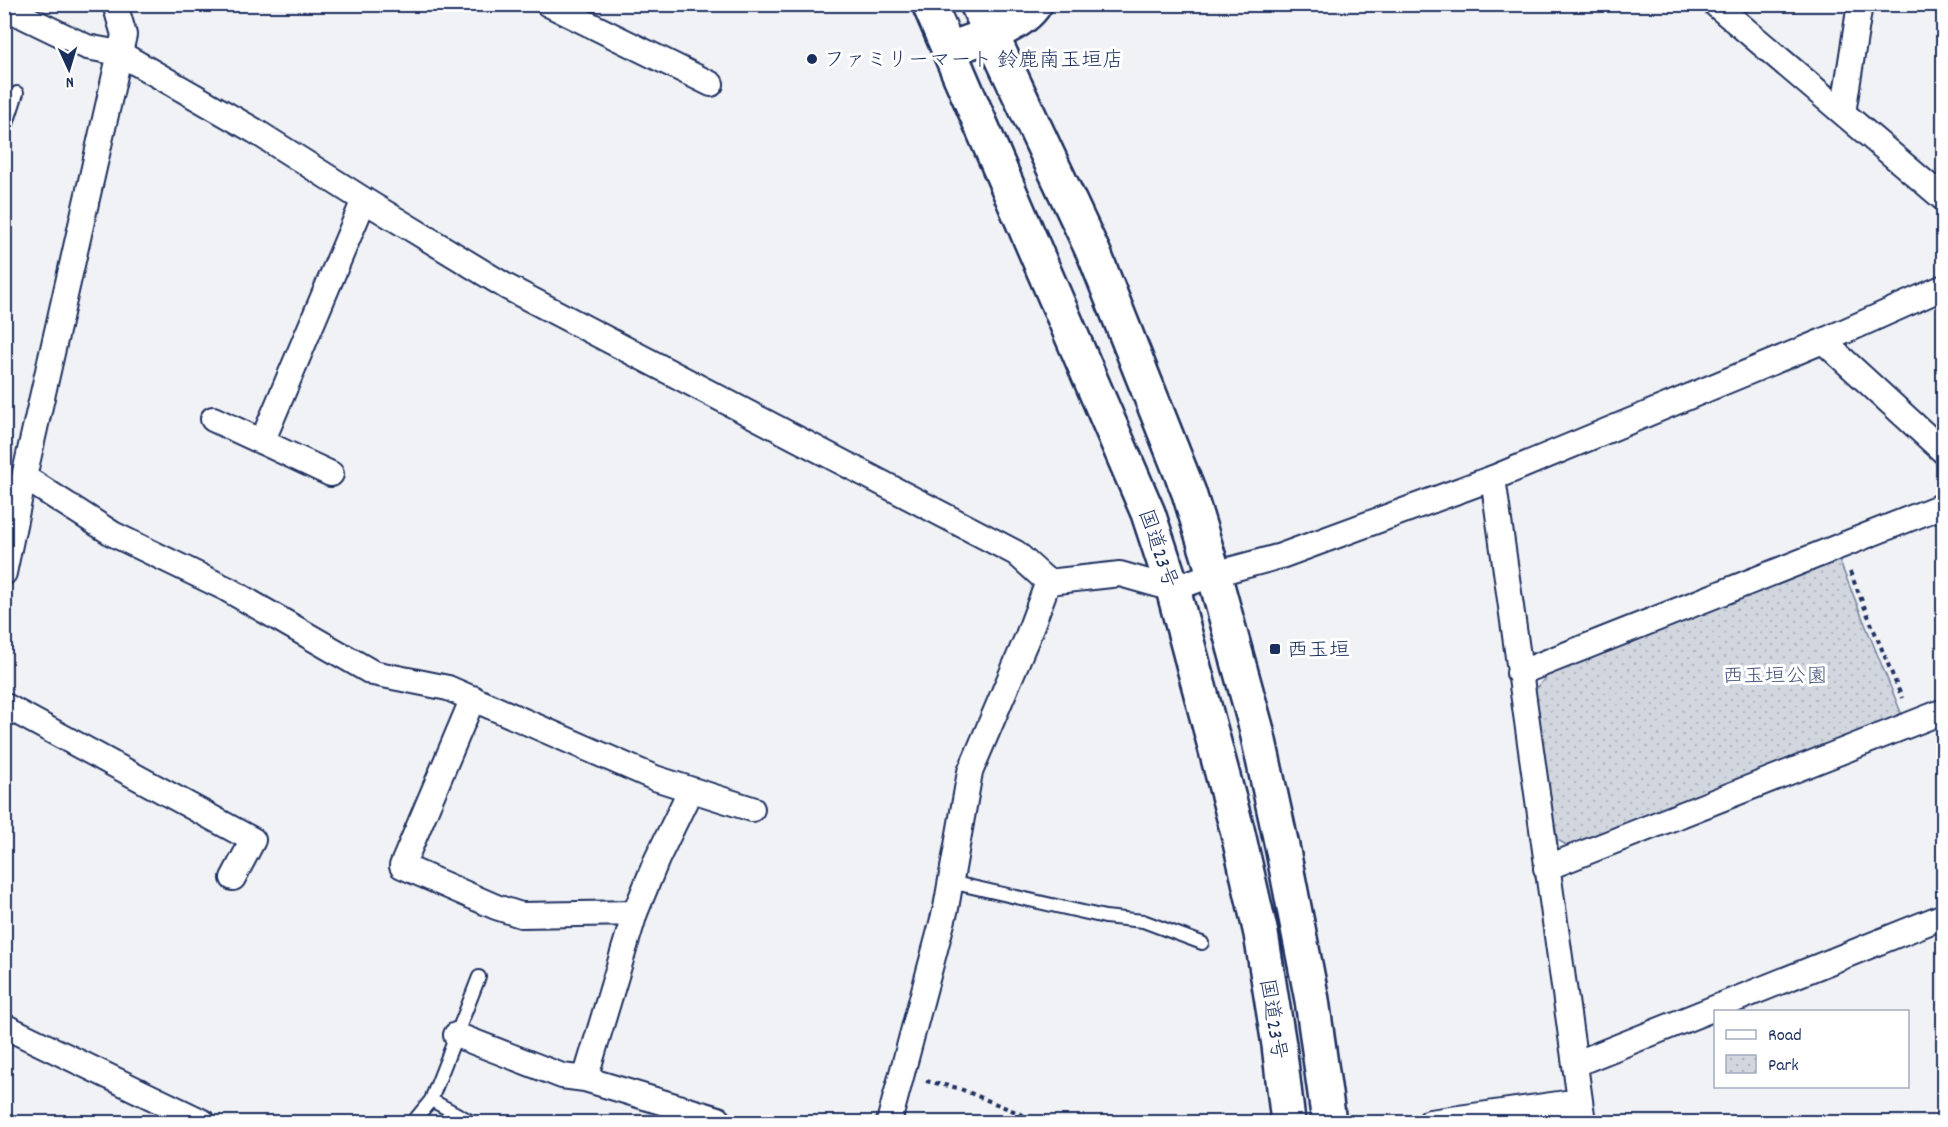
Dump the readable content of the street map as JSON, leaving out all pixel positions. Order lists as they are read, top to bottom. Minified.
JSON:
{"streets":{"main road":["国道23号"]},"parks":["西玉垣公園"],"places":{"other":["ファミリーマート 鈴鹿南玉垣店"],"transit":["西玉垣"]},"legend":["Road","Park"],"north":"bottom"}
